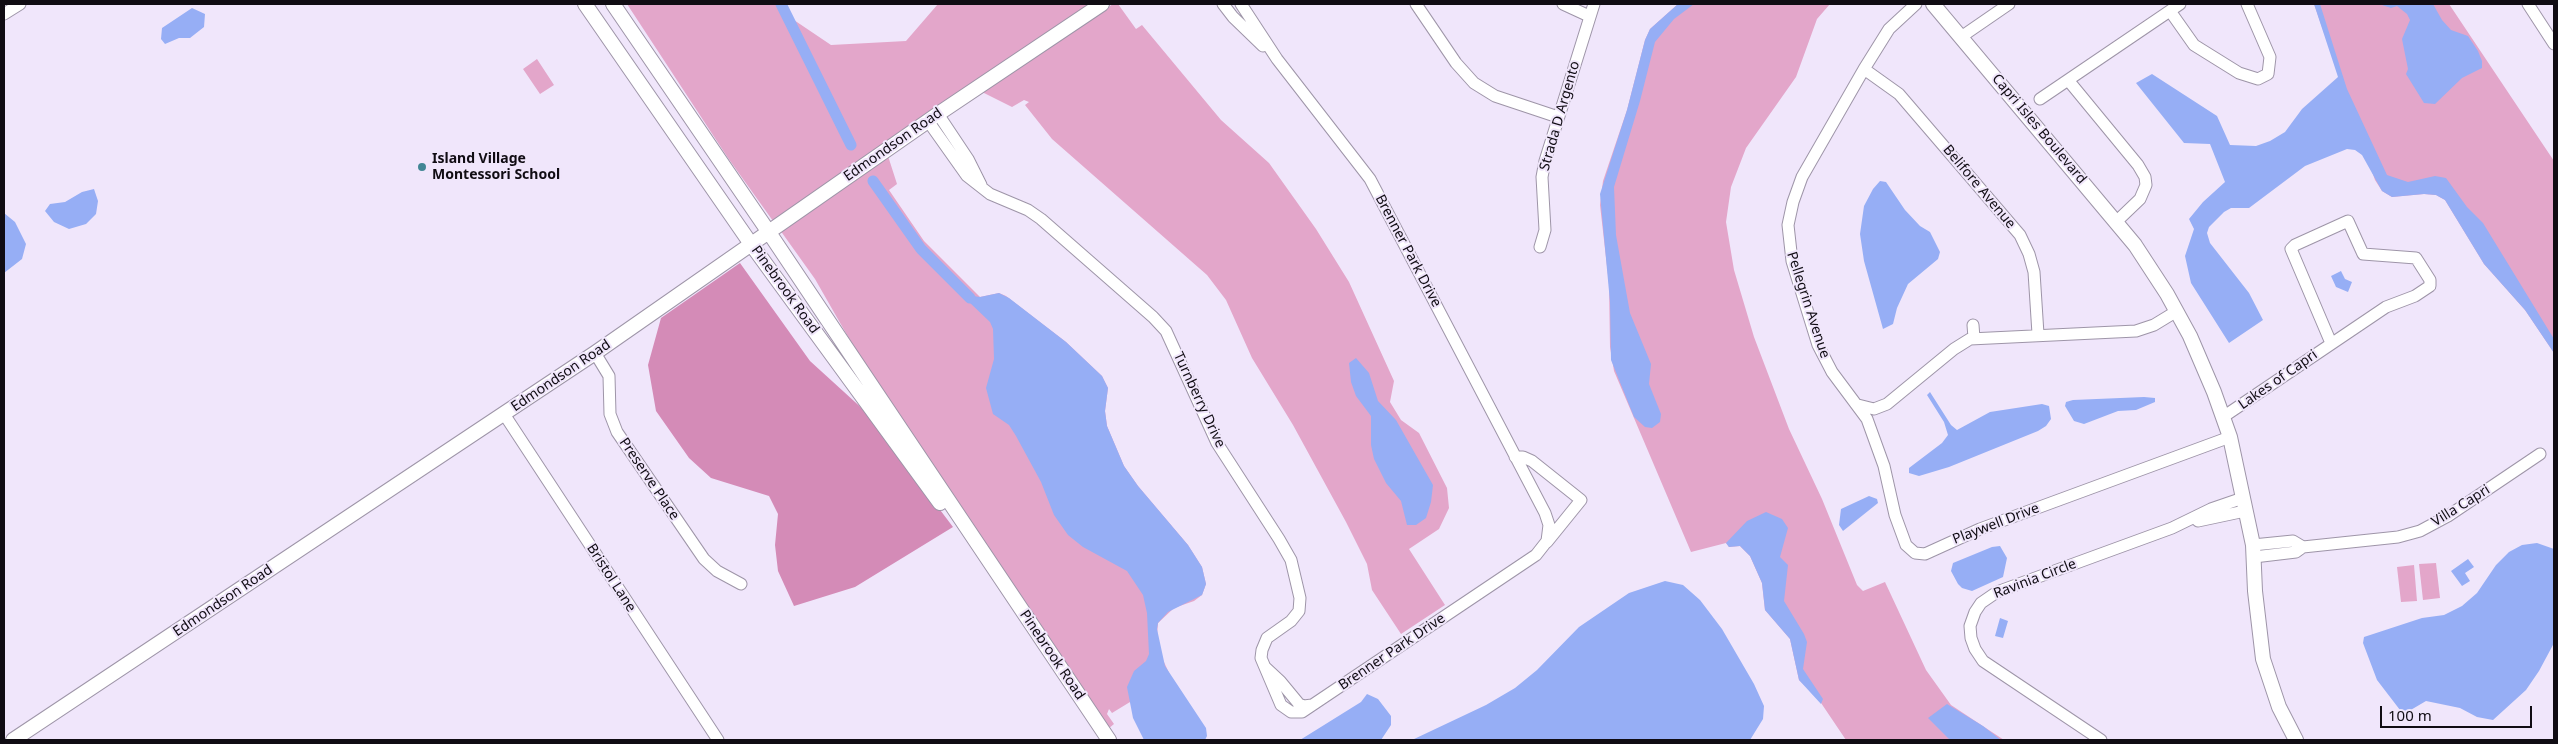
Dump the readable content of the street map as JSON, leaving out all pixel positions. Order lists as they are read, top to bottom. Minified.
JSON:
{"streets":{"street":["Strada D Argento","Capri Isles Boulevard","Edmondson Road","Belifore Avenue","Brenner Park Drive","Pinebrook Road","Pellegrin Avenue","Lakes of Capri","Turnberry Drive","Preserve Place","Villa Capri","Playwell Drive","Bristol Lane","Ravinia Circle"]},"crossings":[["Capri Isles Boulevard","Lakes of Capri"],["Capri Isles Boulevard","Villa Capri"],["Capri Isles Boulevard","Playwell Drive"],["Capri Isles Boulevard","Ravinia Circle"],["Edmondson Road","Pinebrook Road"],["Edmondson Road","Turnberry Drive"],["Edmondson Road","Preserve Place"],["Edmondson Road","Bristol Lane"],["Belifore Avenue","Pellegrin Avenue"],["Brenner Park Drive","Turnberry Drive"],["Pellegrin Avenue","Playwell Drive"]],"places":["Island Village Montessori School"],"scale_bar":"100 m"}
